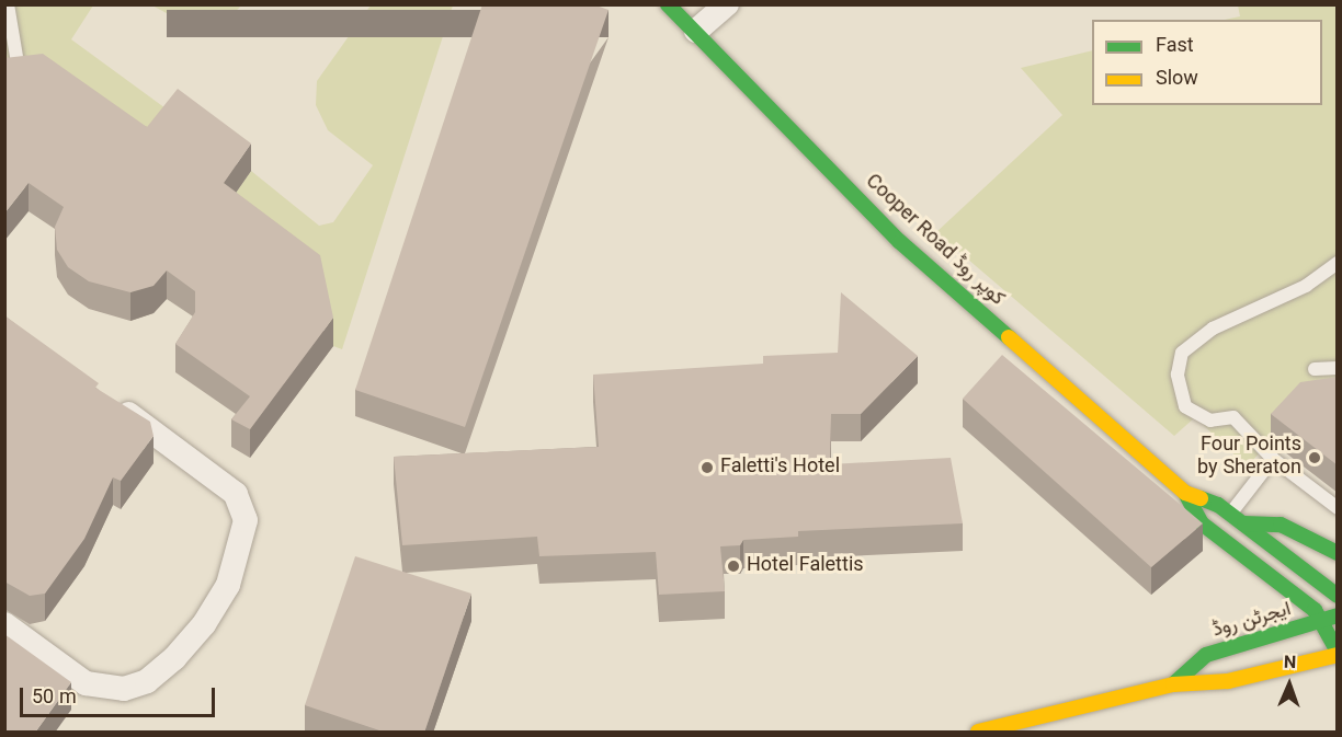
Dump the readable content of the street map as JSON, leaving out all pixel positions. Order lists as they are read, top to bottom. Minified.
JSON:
{"streets":{"main road":["Cooper Road کوپر روڈ","ایجرٹن روڈ"]},"crossings":[["Cooper Road کوپر روڈ","ایجرٹن روڈ"]],"places":["Four Points by Sheraton","Faletti's Hotel","Hotel Falettis"],"legend":["Fast","Slow"],"scale_bar":"50 m","north":"top"}
